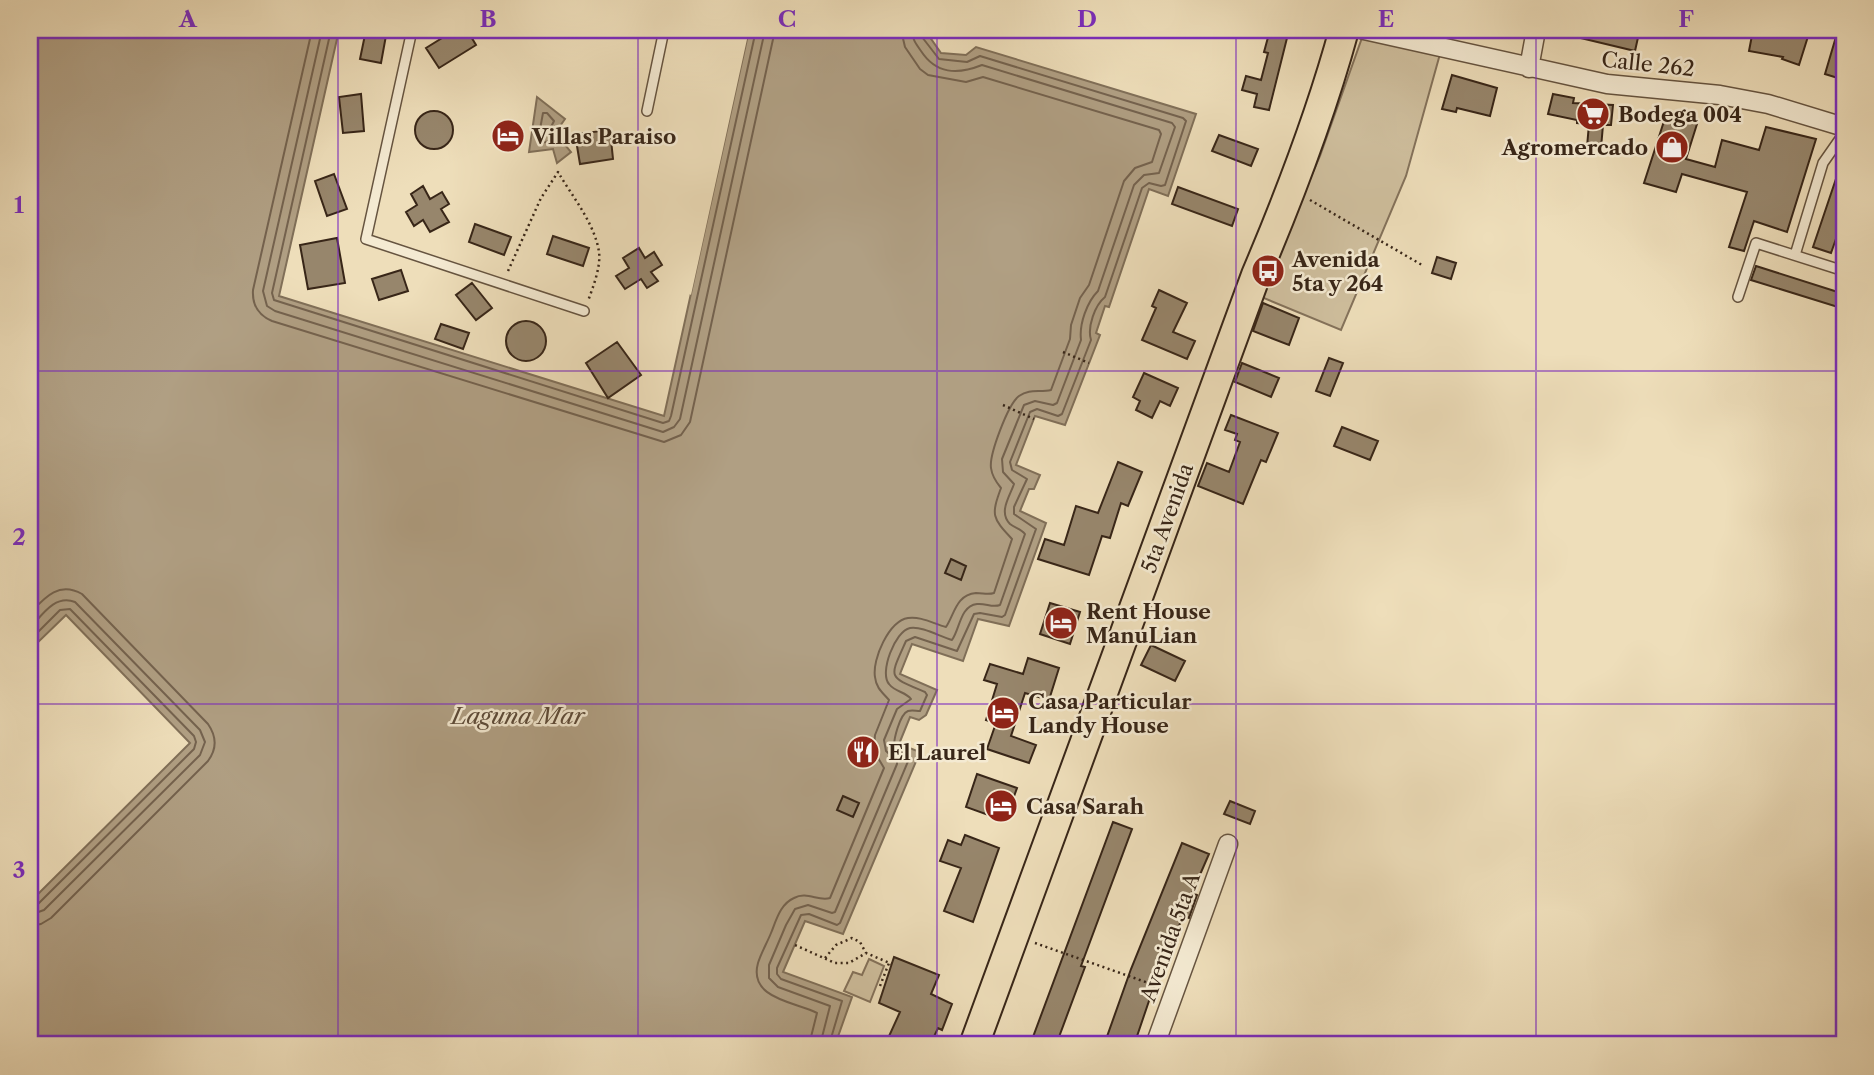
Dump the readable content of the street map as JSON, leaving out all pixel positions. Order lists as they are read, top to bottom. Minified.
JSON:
{"streets":{"highway":["5ta Avenida"],"street":["Calle 262","Avenida 5ta A"]},"water":["Laguna Mar"],"places":{"supermarket":["Bodega 004"],"hotel":["Villas Paraiso","Rent House ManuLian","Casa Particular Landy House","Casa Sarah"],"shop":["Agromercado"],"bus stop":["Avenida 5ta y 264"],"restaurant":["El Laurel"]},"grid":{"columns":["A","B","C","D","E","F"],"rows":["1","2","3"]}}
